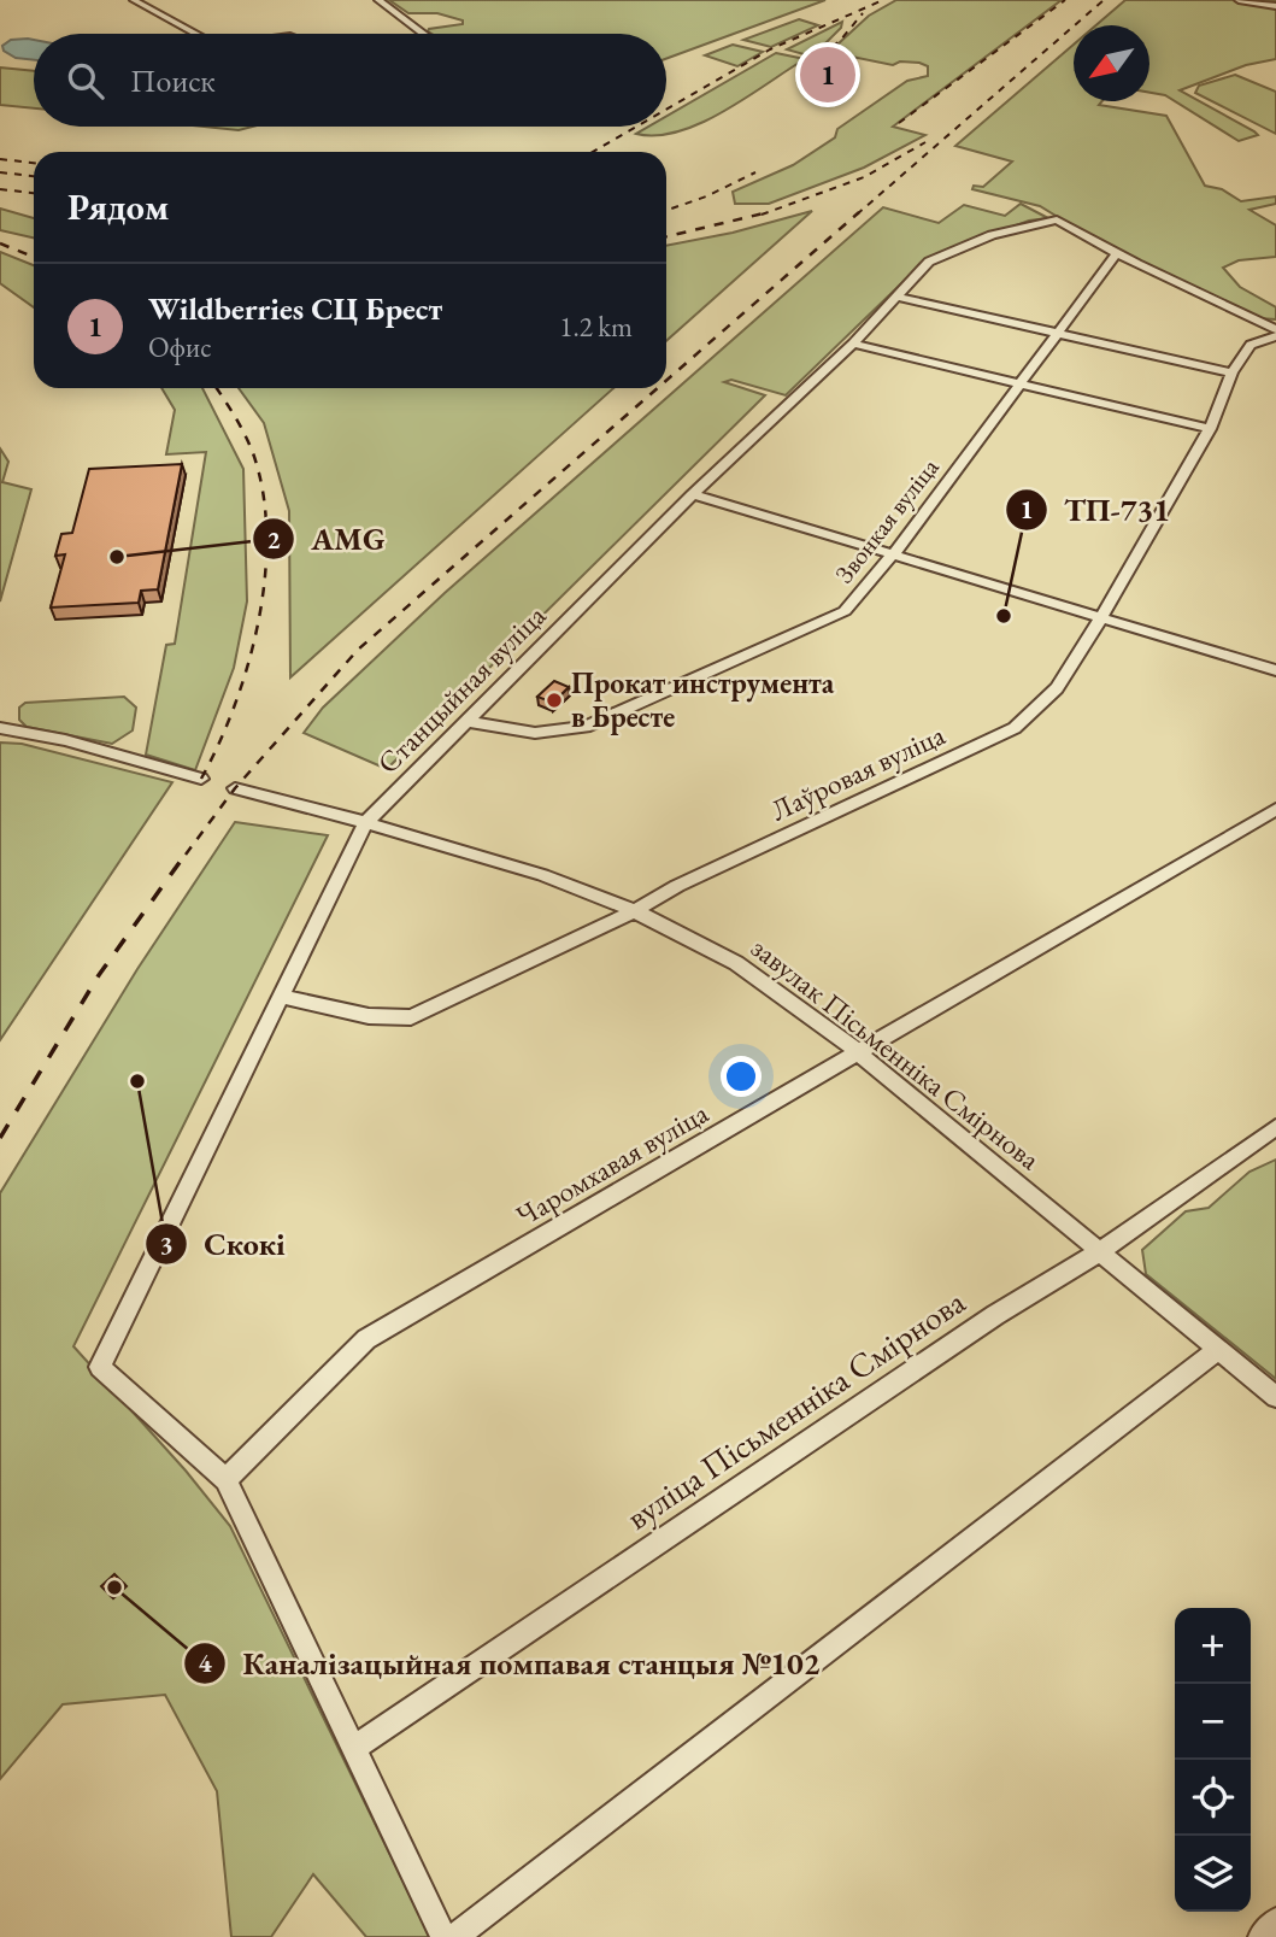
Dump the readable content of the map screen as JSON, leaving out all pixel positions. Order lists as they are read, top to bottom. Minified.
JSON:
{"streets":{"street":["Звонкая вуліца","Станцыйная вуліца","Лаўровая вуліца","завулак Пісьменніка Смірнова","Чаромхавая вуліца","вуліца Пісьменніка Смірнова"]},"crossings":[["Звонкая вуліца","Станцыйная вуліца"],["Станцыйная вуліца","Лаўровая вуліца"],["Станцыйная вуліца","завулак Пісьменніка Смірнова"],["Станцыйная вуліца","Чаромхавая вуліца"],["Лаўровая вуліца","завулак Пісьменніка Смірнова"],["завулак Пісьменніка Смірнова","Чаромхавая вуліца"],["завулак Пісьменніка Смірнова","вуліца Пісьменніка Смірнова"]],"places":["AMG","ТП-731","Прокат инструмента в Бресте","Скокі","Каналізацыйная помпавая станцыя №102"],"north":"bottom left","page":{"search":"Поиск","pins":"1","heading":"Рядом","list":[{"mark":"1","name":"Wildberries СЦ Брест","note":"Офис","value":"1.2 km"}],"map_buttons":["+","−"]}}
